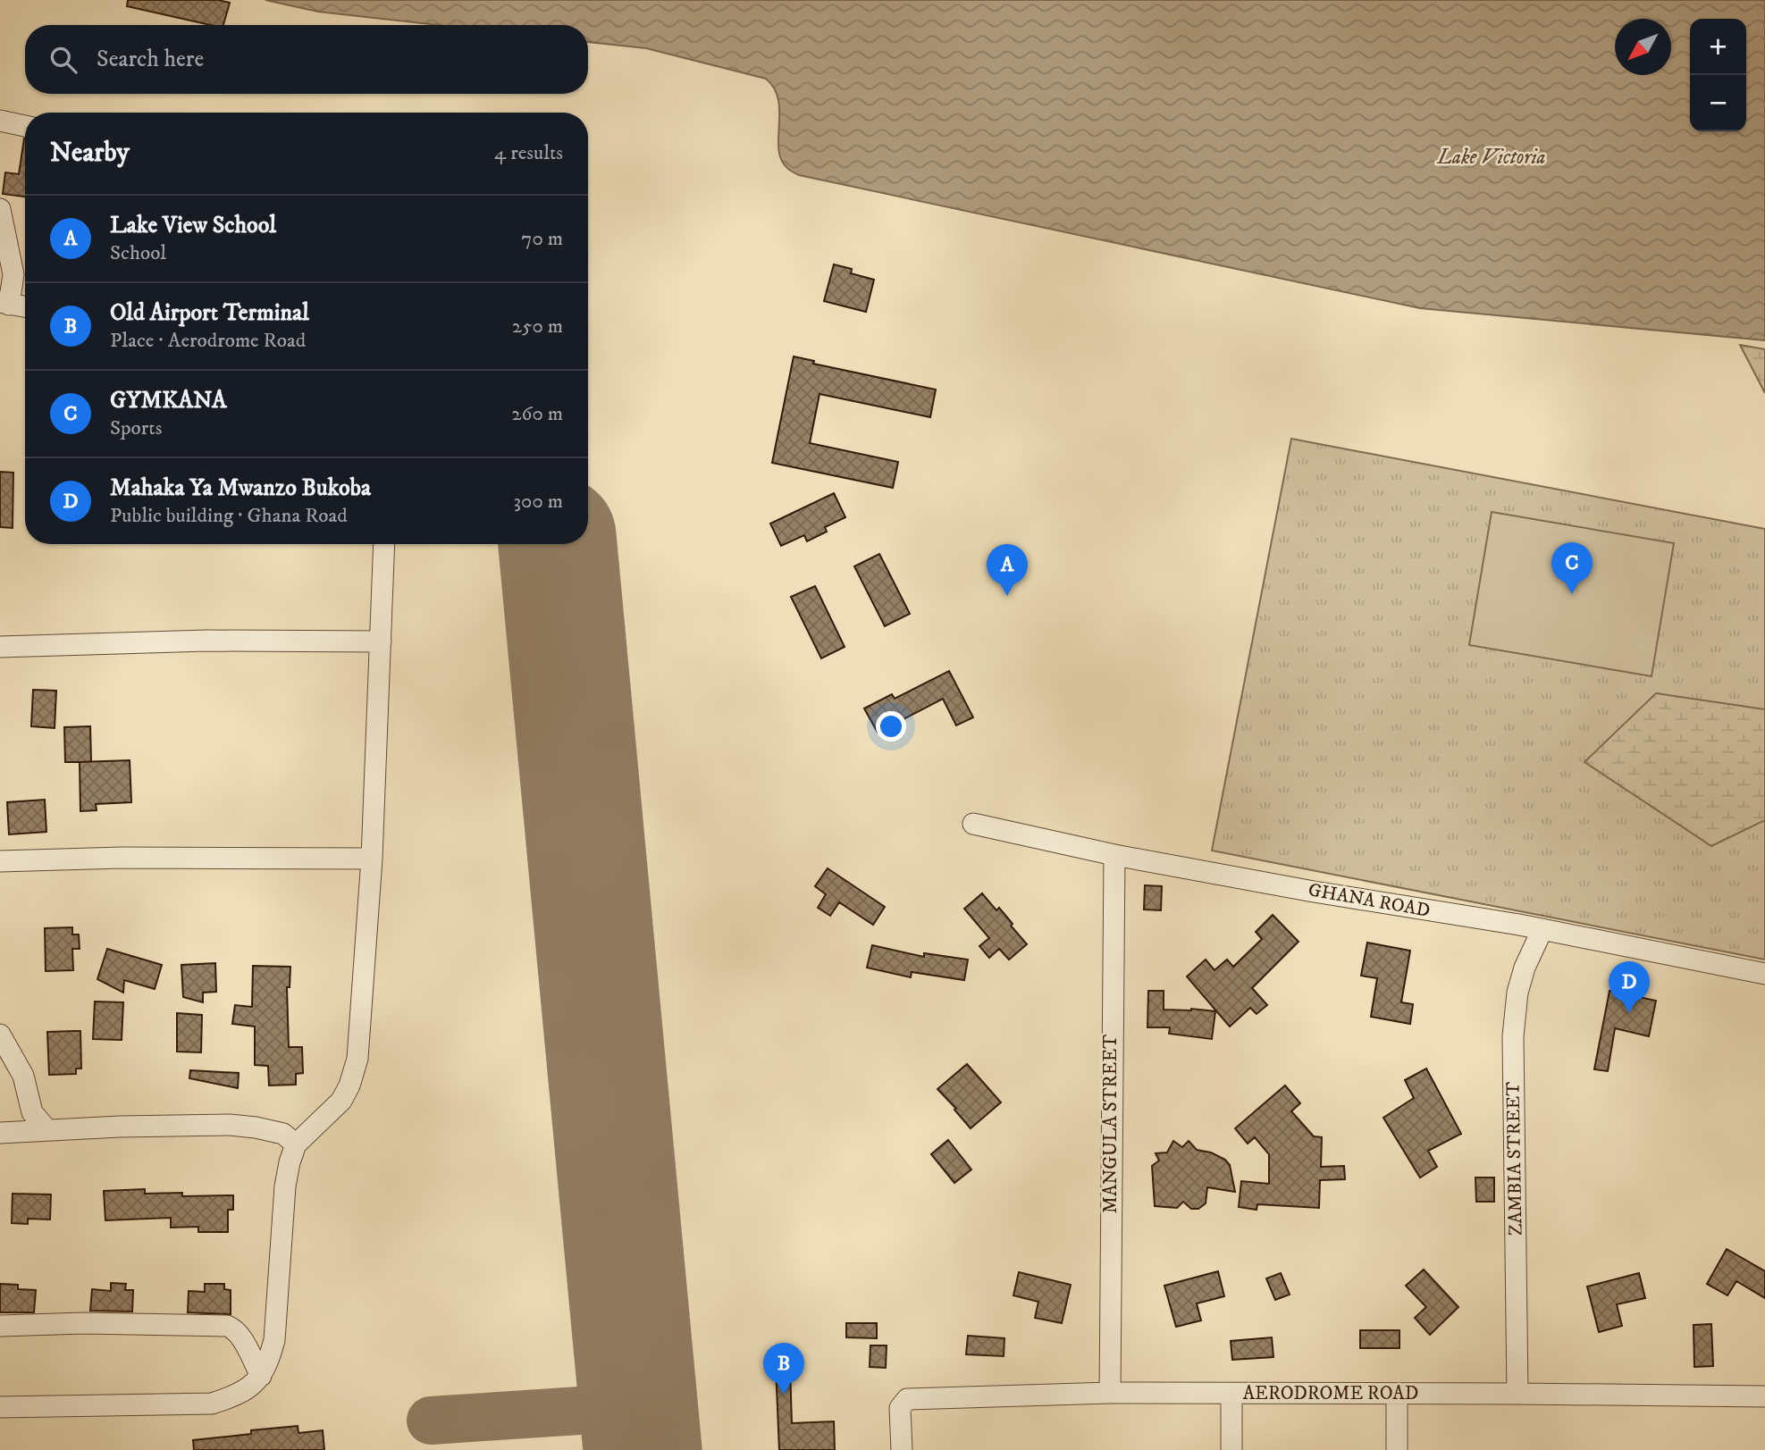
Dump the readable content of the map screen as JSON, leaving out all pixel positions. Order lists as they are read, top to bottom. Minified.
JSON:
{"streets":{"street":["GHANA ROAD","MANGULA STREET","ZAMBIA STREET","AERODROME ROAD"]},"crossings":[["GHANA ROAD","MANGULA STREET"],["GHANA ROAD","ZAMBIA STREET"],["MANGULA STREET","AERODROME ROAD"],["ZAMBIA STREET","AERODROME ROAD"]],"water":["Lake Victoria"],"north":"bottom left","page":{"map_buttons":["+","−"],"search":"Search here","heading":["Nearby","4 results"],"list":[{"mark":"A","name":"Lake View School","note":"School","value":"70 m"},{"mark":"B","name":"Old Airport Terminal","note":"Place · Aerodrome Road","value":"250 m"},{"mark":"C","name":"GYMKANA","note":"Sports","value":"260 m"},{"mark":"D","name":"Mahaka Ya Mwanzo Bukoba","note":"Public building · Ghana Road","value":"300 m"}],"pins":["C","A","D","B"]}}
